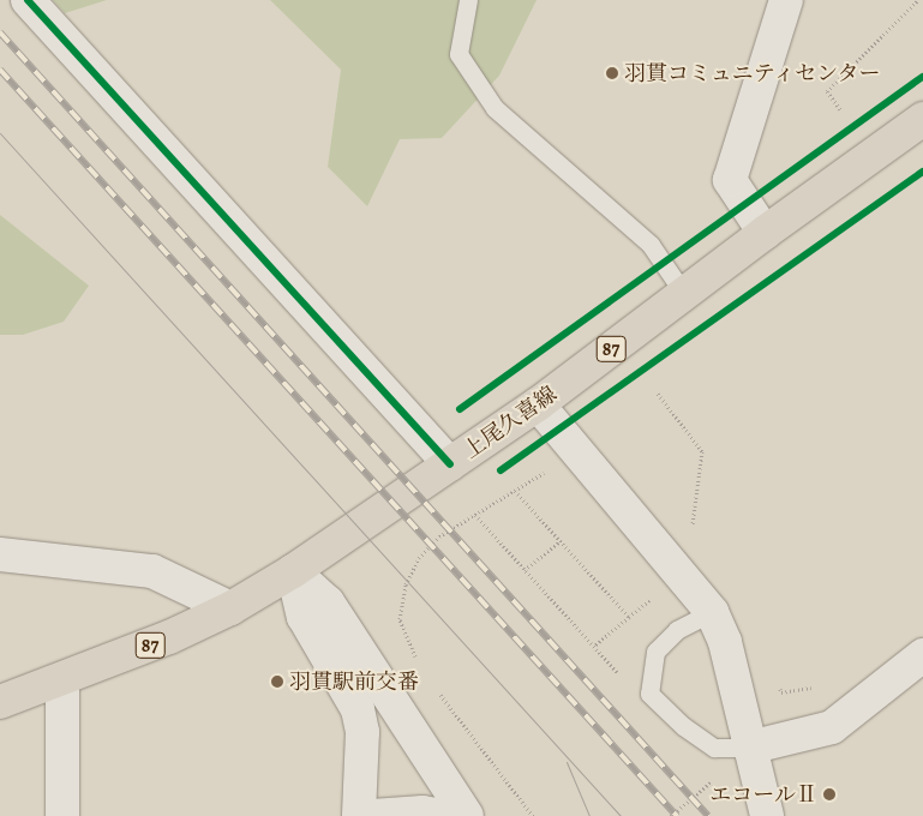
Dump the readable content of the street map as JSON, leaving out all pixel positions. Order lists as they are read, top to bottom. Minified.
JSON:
{"streets":{"main road":["87","上尾久喜線"]},"places":["羽貫コミュニティセンター","羽貫駅前交番","エコールⅡ"]}
